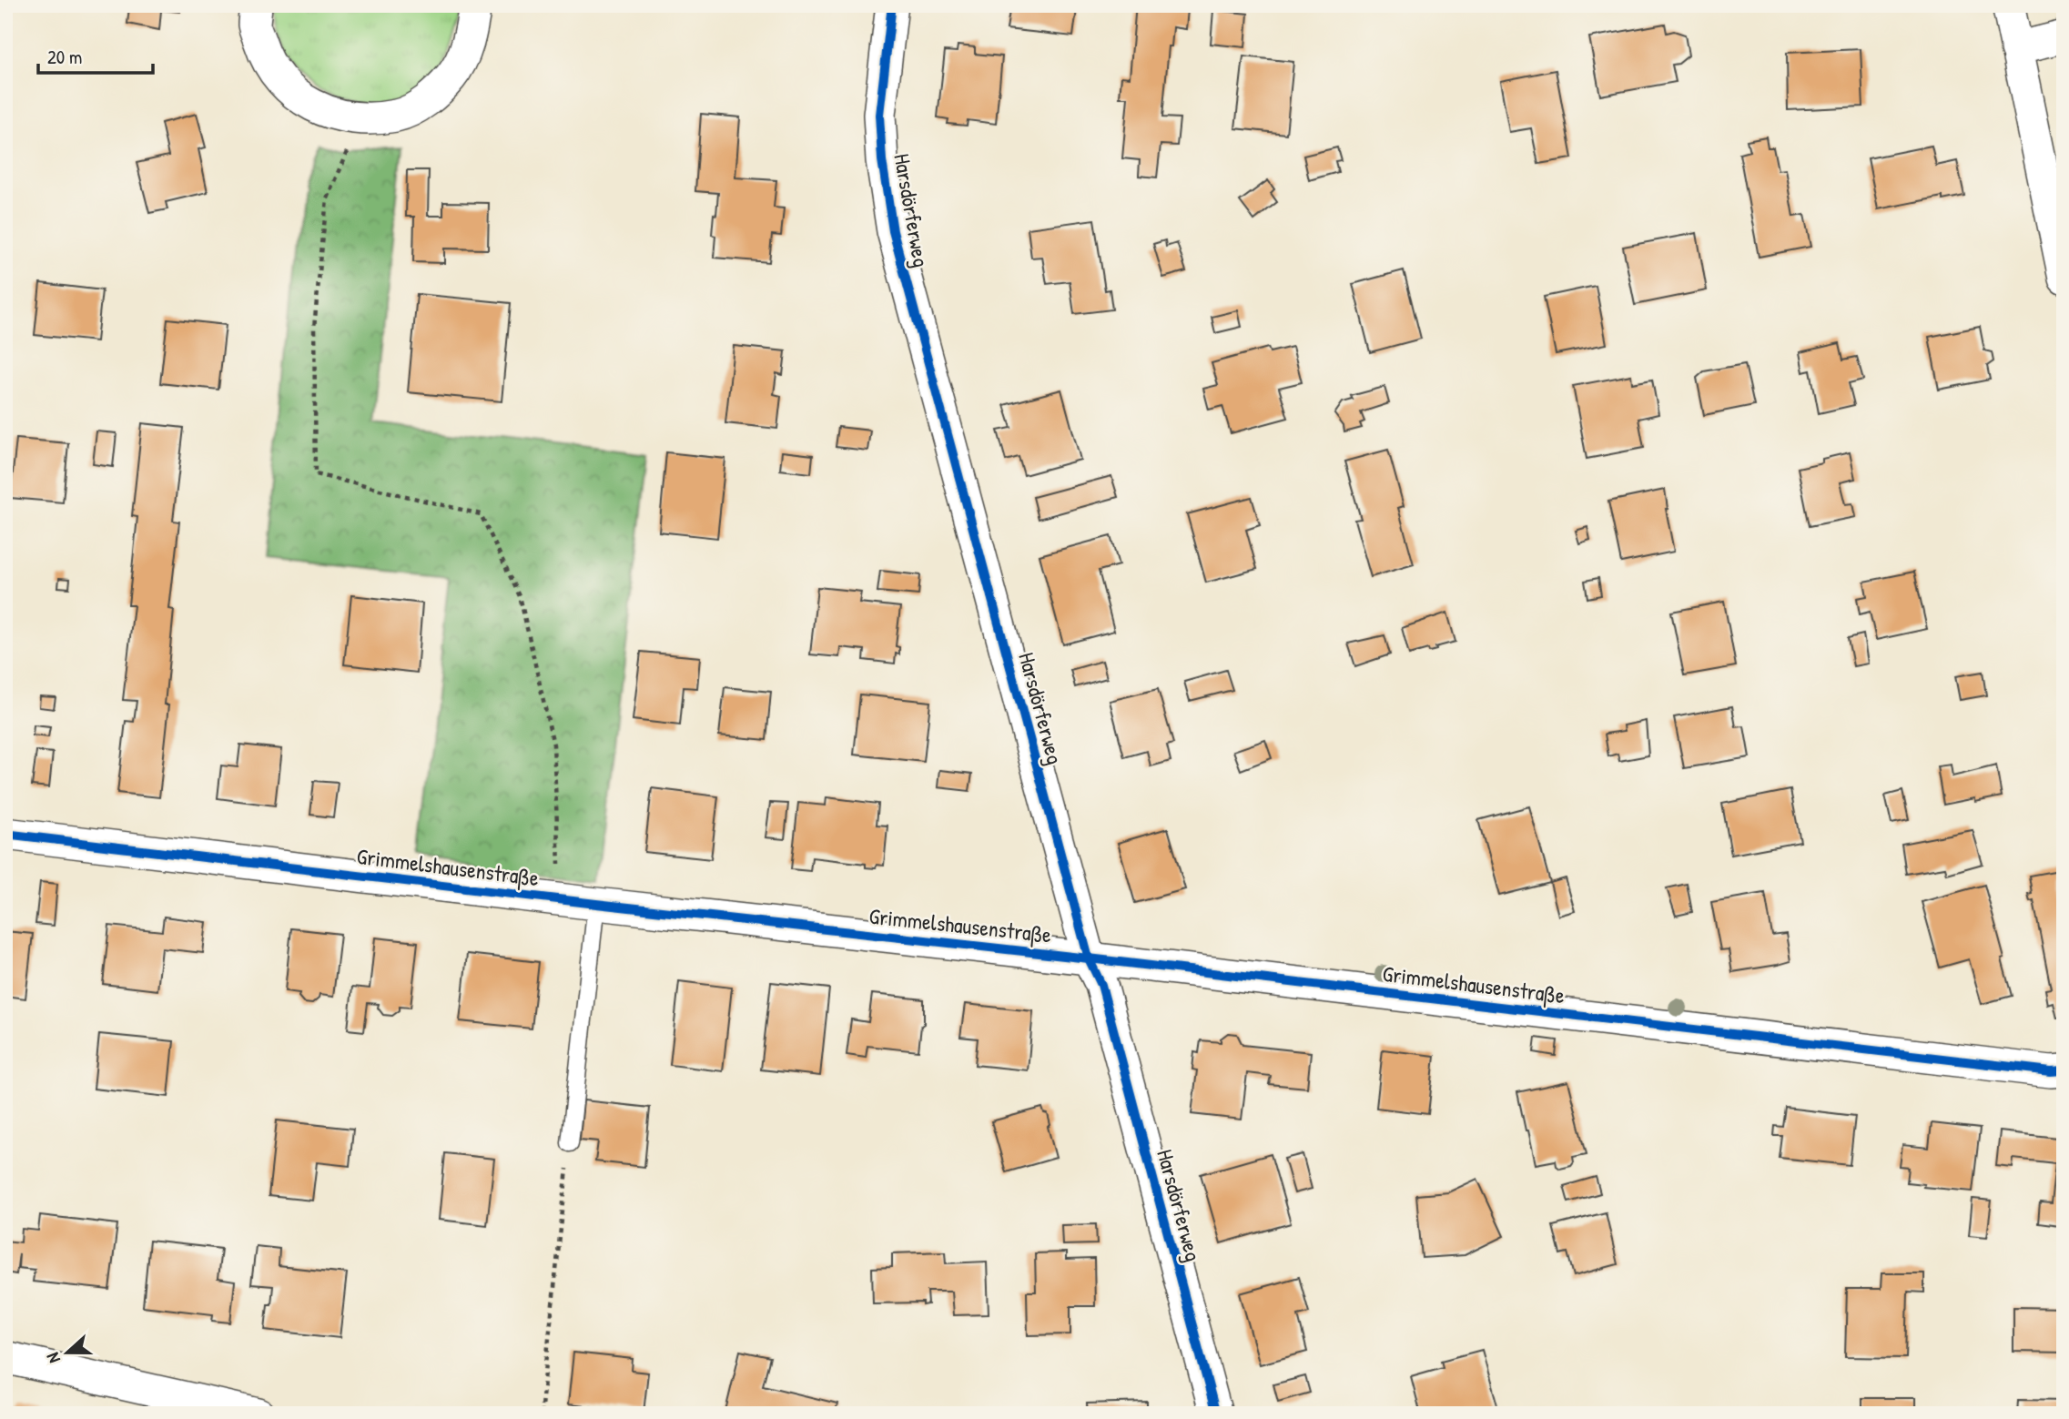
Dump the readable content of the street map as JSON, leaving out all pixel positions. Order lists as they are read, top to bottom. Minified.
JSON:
{"streets":{"street":["Harsdörferweg","Grimmelshausenstraße"]},"crossings":[["Harsdörferweg","Grimmelshausenstraße"]],"scale_bar":"20 m","north":"left"}
